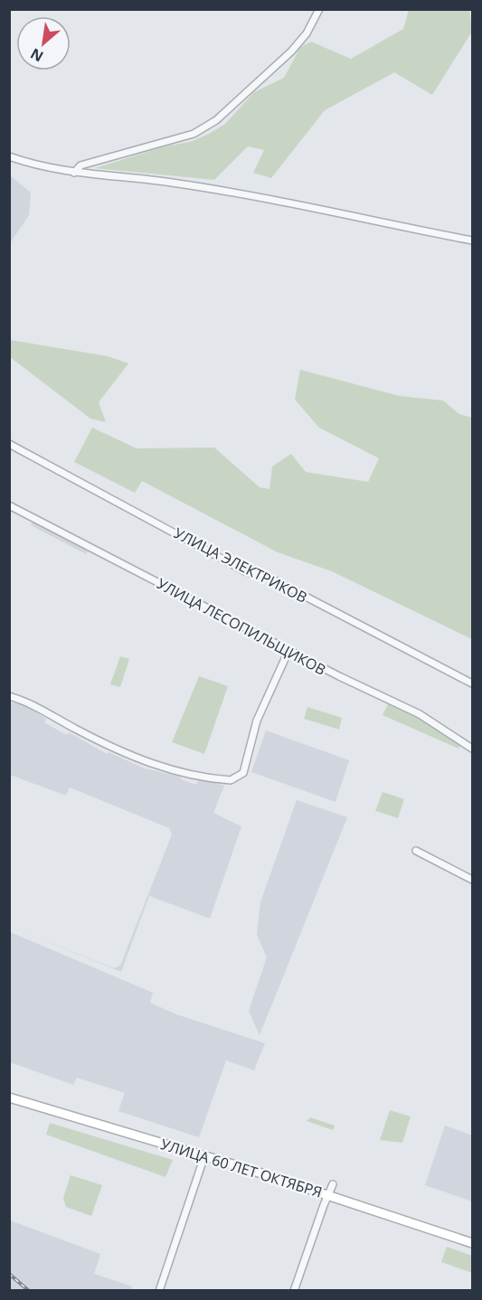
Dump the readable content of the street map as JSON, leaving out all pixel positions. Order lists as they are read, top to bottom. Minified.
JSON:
{"streets":{"main road":["УЛИЦА 60 ЛЕТ ОКТЯБРЯ"],"street":["УЛИЦА ЭЛЕКТРИКОВ","УЛИЦА ЛЕСОПИЛЬЩИКОВ"]},"north":"bottom left"}
